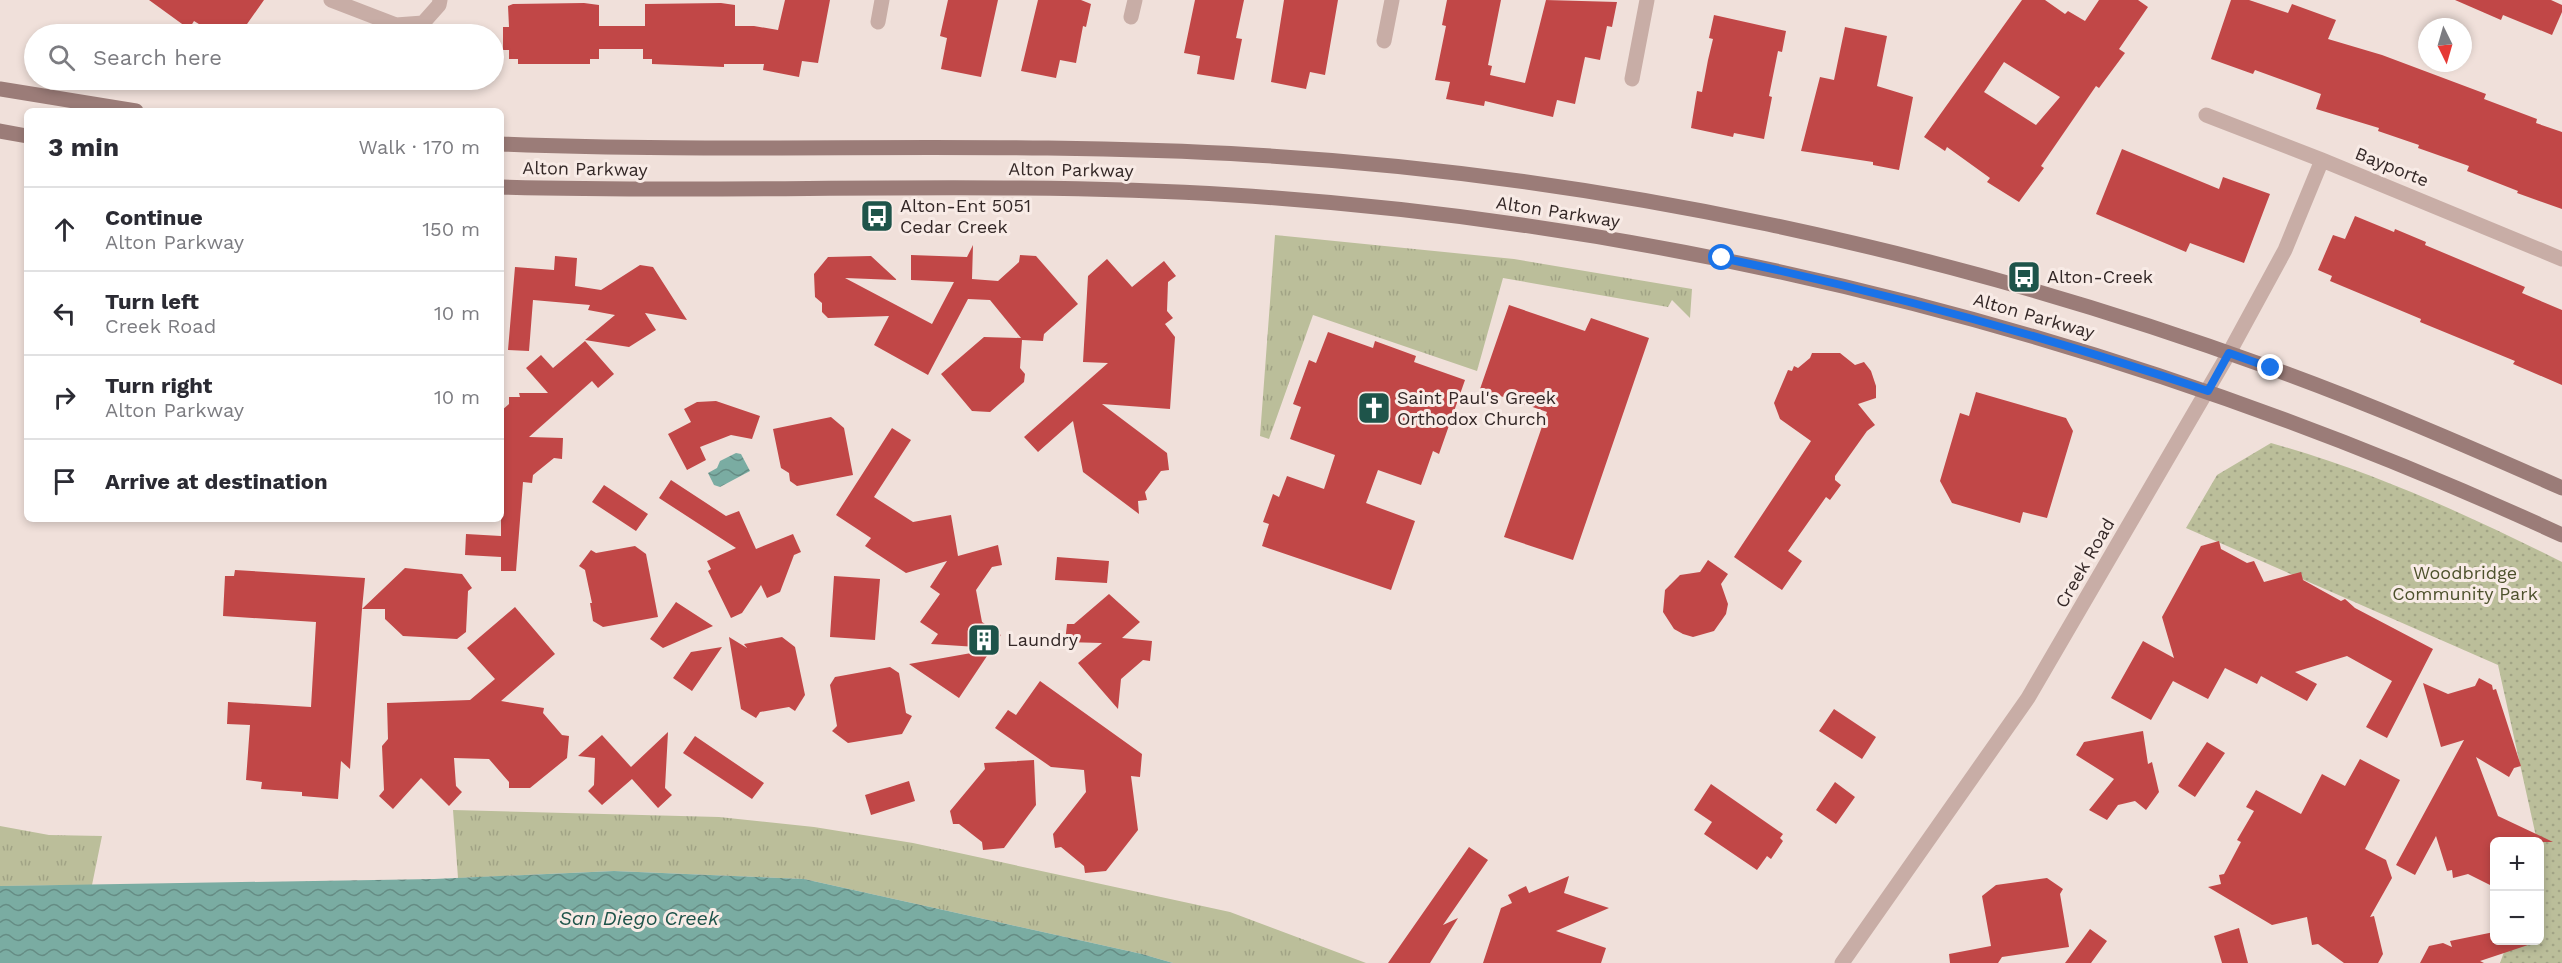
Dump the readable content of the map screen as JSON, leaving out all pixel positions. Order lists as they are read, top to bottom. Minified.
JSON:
{"streets":{"main road":["Alton Parkway"],"street":["Bayporte","Creek Road"]},"crossings":[["Bayporte","Creek Road"],["Alton Parkway","Creek Road"]],"water":["San Diego Creek"],"parks":["Woodbridge Community Park"],"places":{"bus stop":["Alton-Ent 5051 Cedar Creek","Alton-Creek"],"church":["Saint Paul's Greek Orthodox Church"],"building":["Laundry"]},"north":"bottom","page":{"search":"Search here","heading":["3 min","Walk · 170 m"],"list":[["Continue","Alton Parkway","150 m"],["Turn left","Creek Road","10 m"],["Turn right","Alton Parkway","10 m"],"Arrive at destination"],"map_buttons":["+","−"]}}
